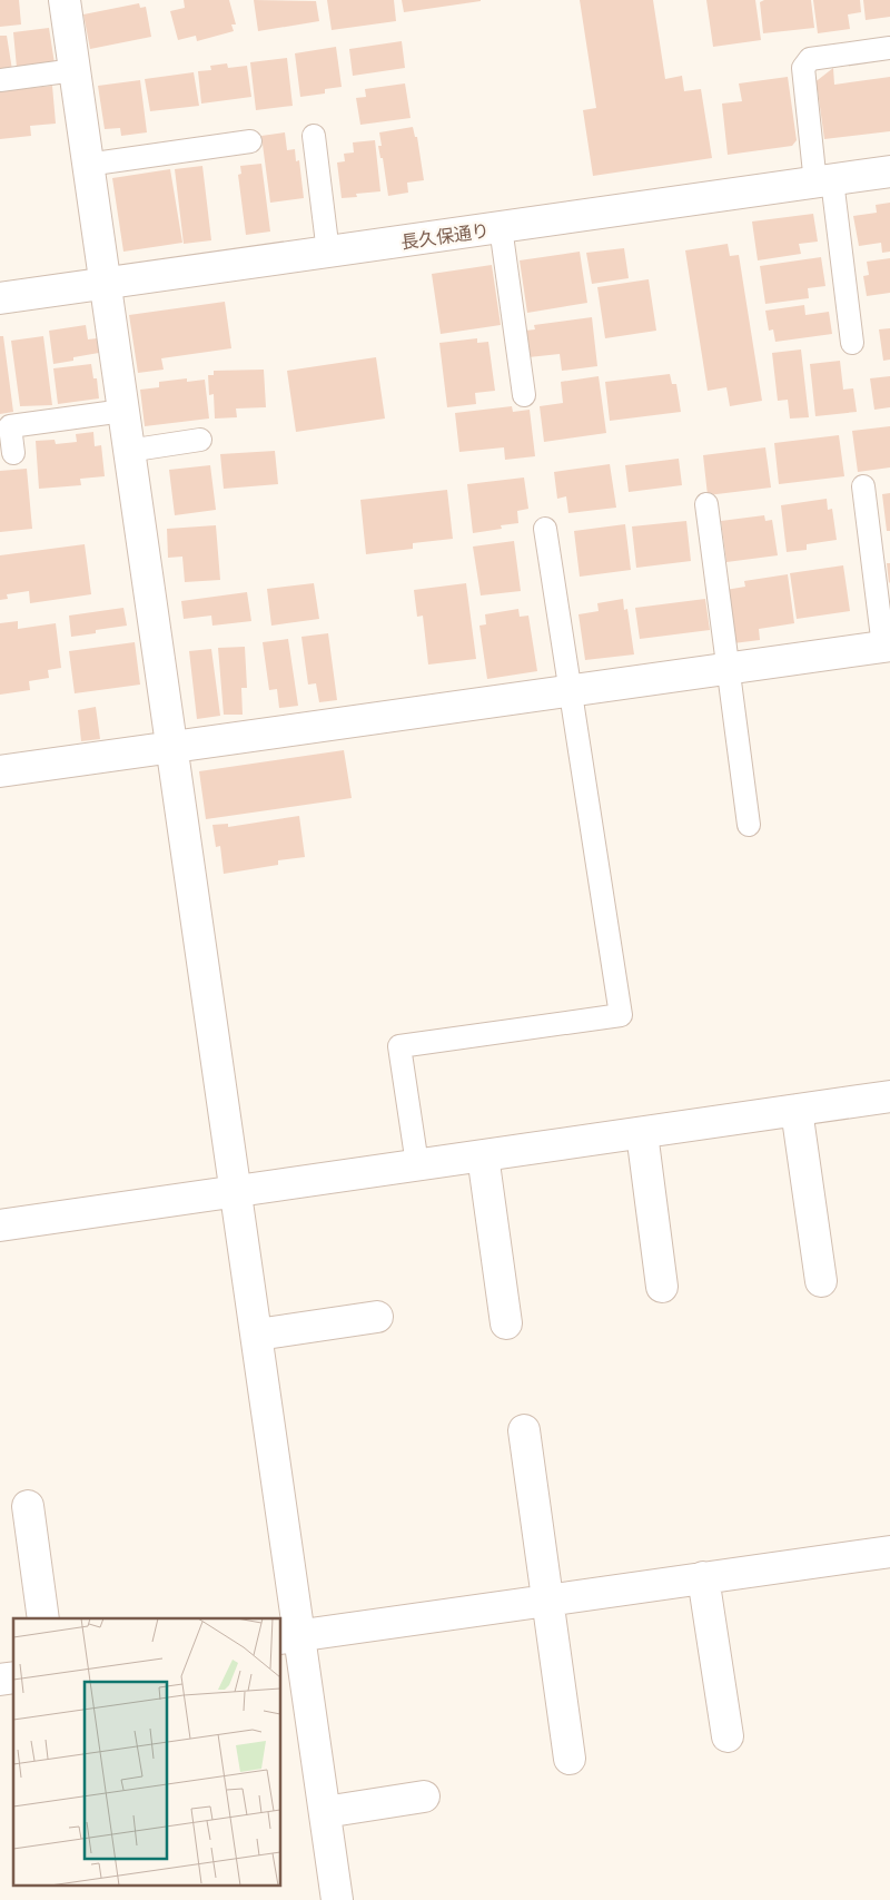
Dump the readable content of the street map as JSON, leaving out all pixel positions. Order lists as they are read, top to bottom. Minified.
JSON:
{"streets":{"street":["長久保通り"]}}
